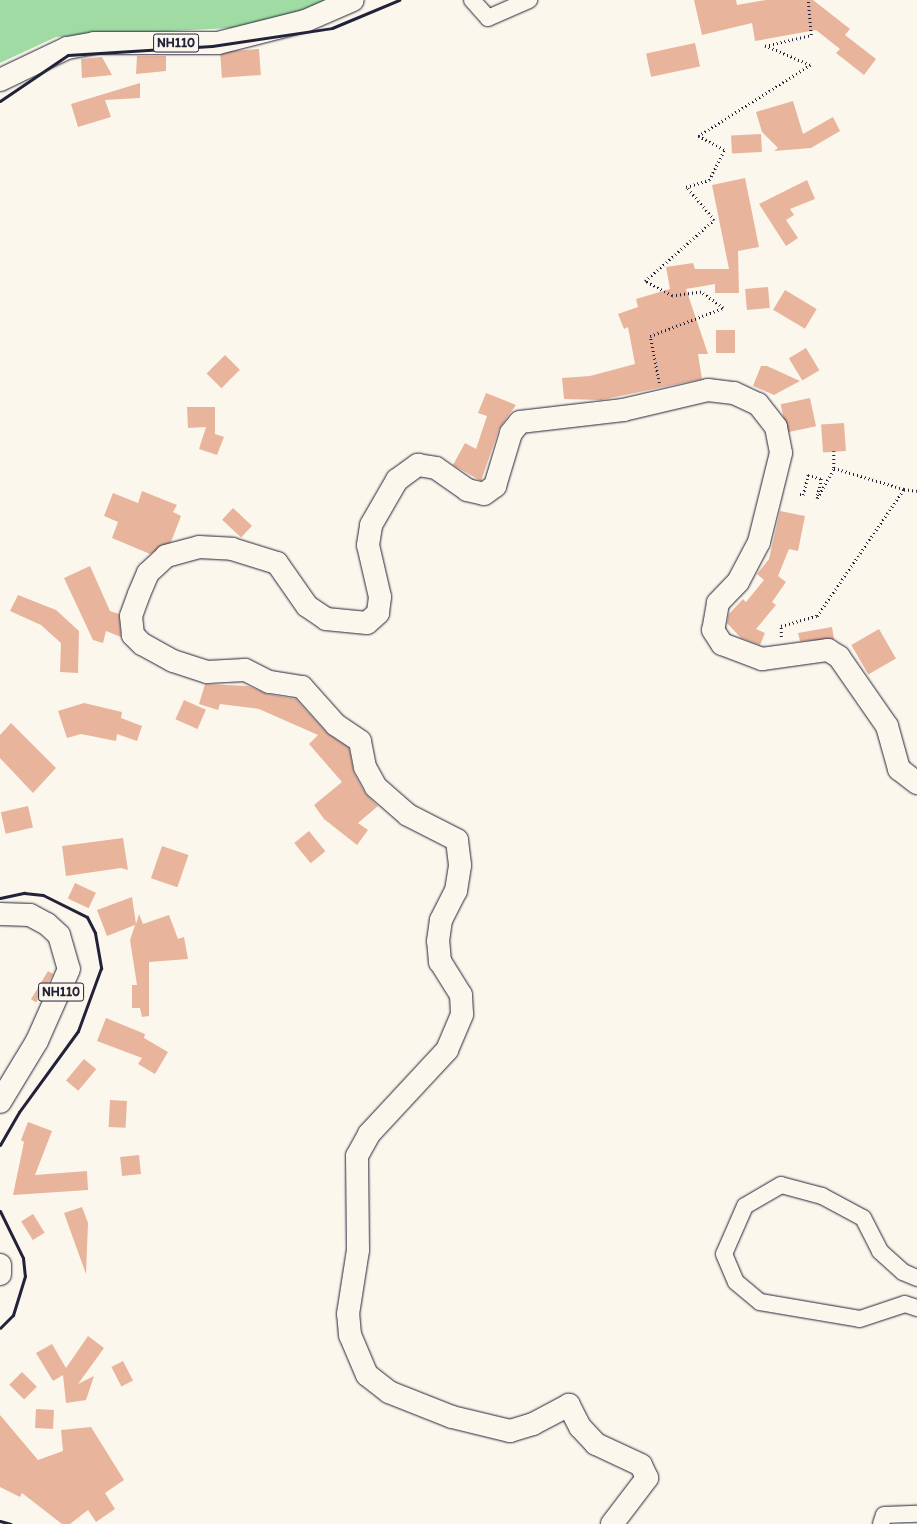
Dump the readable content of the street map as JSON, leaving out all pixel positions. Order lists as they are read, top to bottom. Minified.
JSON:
{"streets":{"main road":["NH110"]}}
